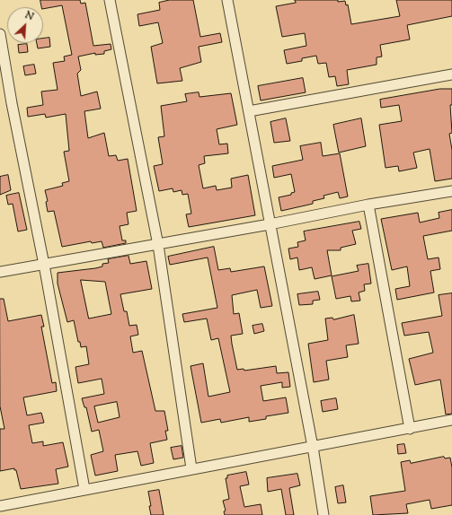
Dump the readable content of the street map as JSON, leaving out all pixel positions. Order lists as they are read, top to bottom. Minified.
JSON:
{"north":"top right"}
